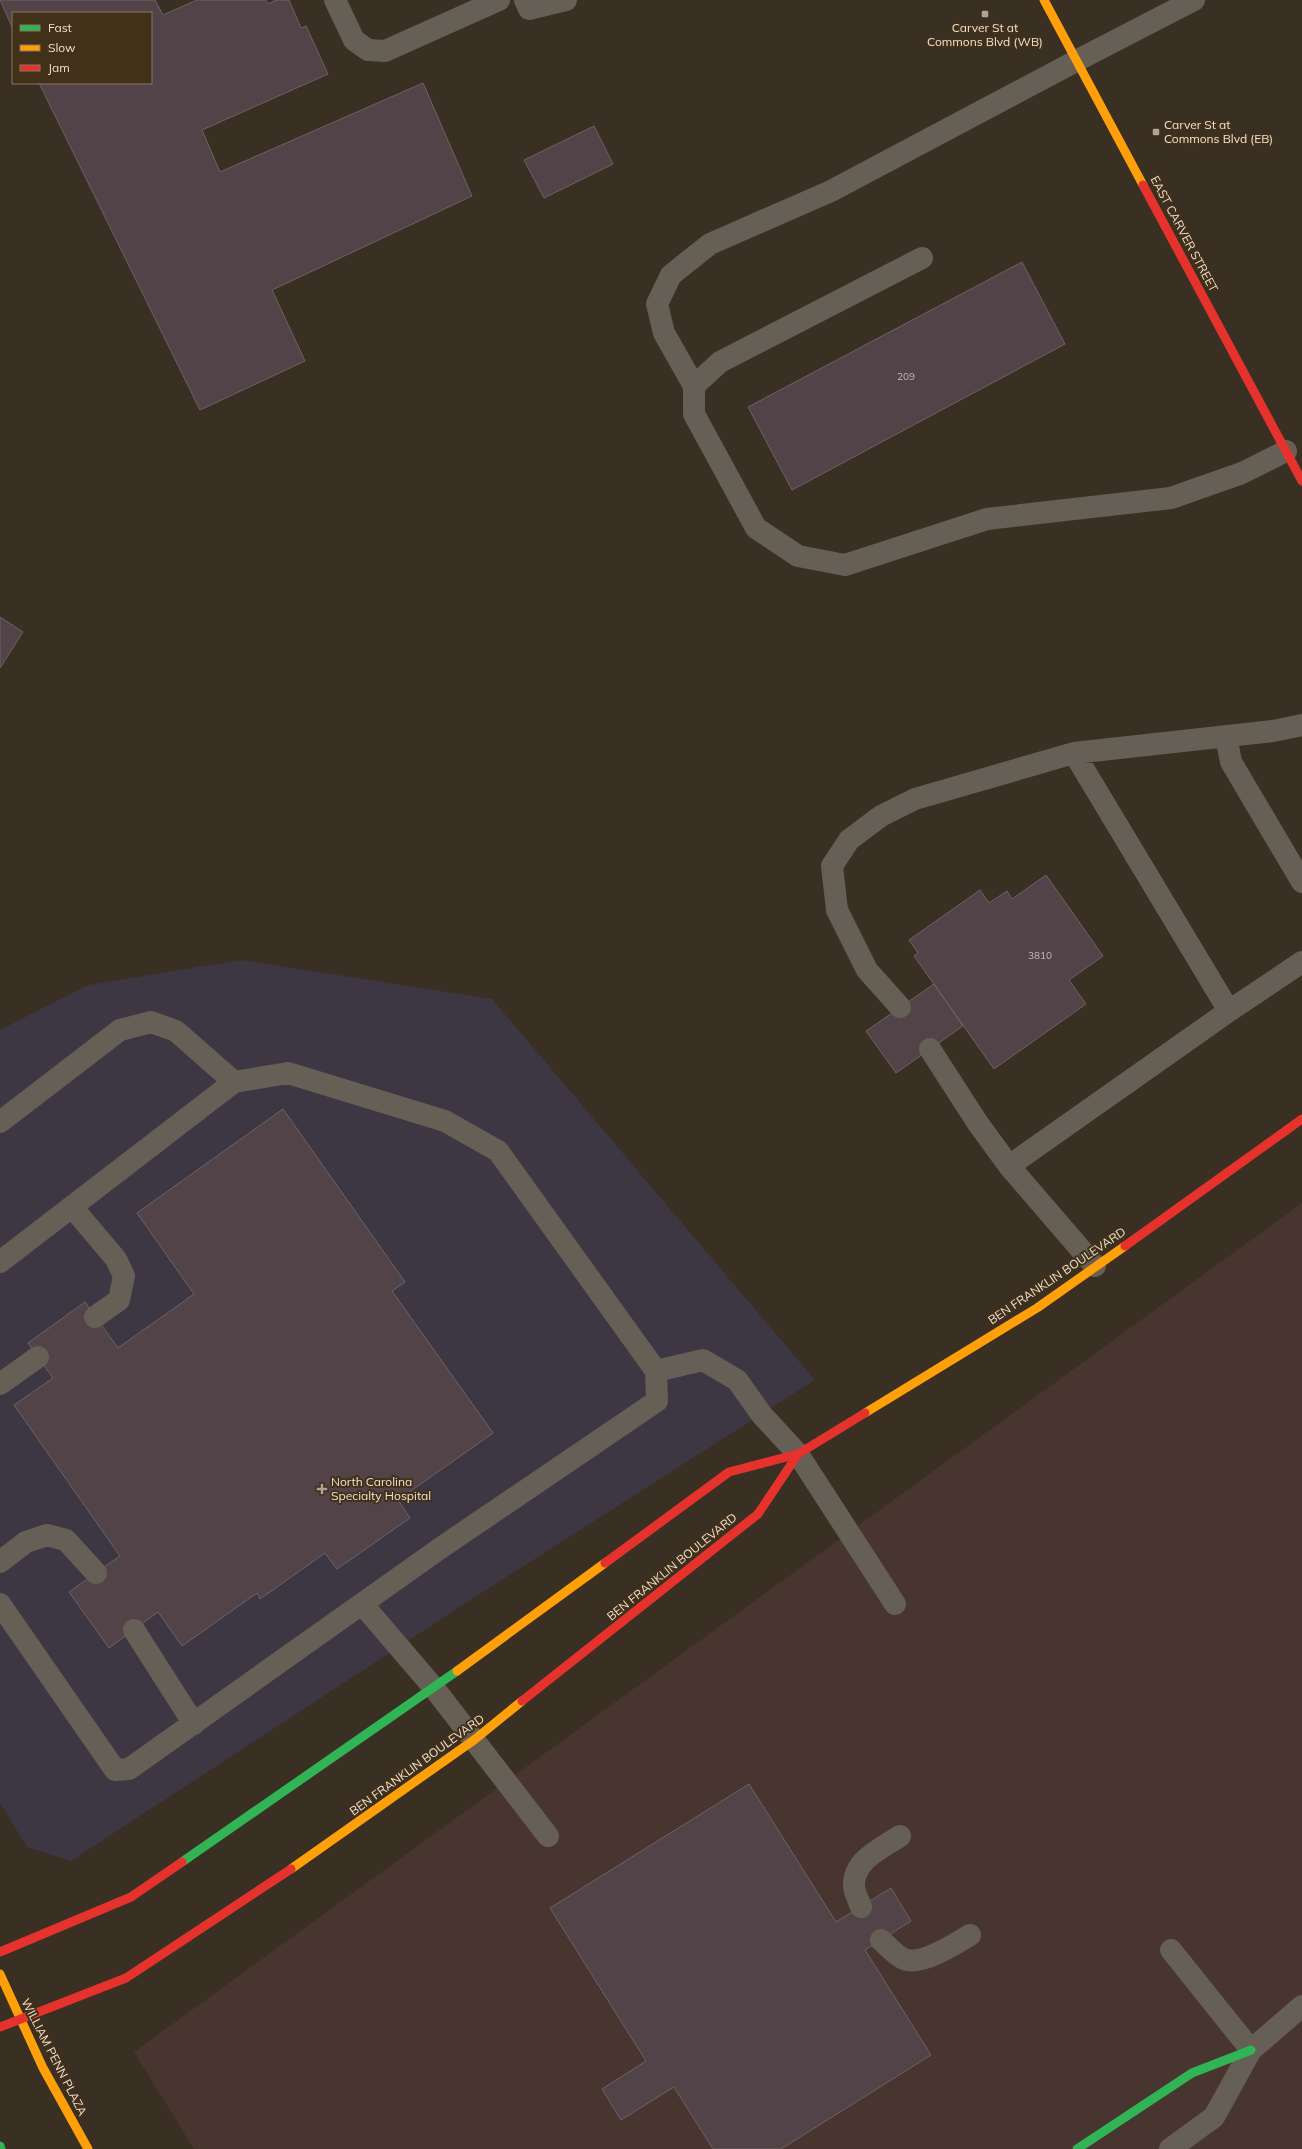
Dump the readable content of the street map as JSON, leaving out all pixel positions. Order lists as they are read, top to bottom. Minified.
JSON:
{"streets":{"street":["EAST CARVER STREET","BEN FRANKLIN BOULEVARD","WILLIAM PENN PLAZA"]},"crossings":[["BEN FRANKLIN BOULEVARD","WILLIAM PENN PLAZA"]],"places":{"transit":["Carver St at Commons Blvd (WB)","Carver St at Commons Blvd (EB)"],"health":["North Carolina Specialty Hospital"]},"house_numbers":["209","3810"],"legend":["Fast","Slow","Jam"]}
